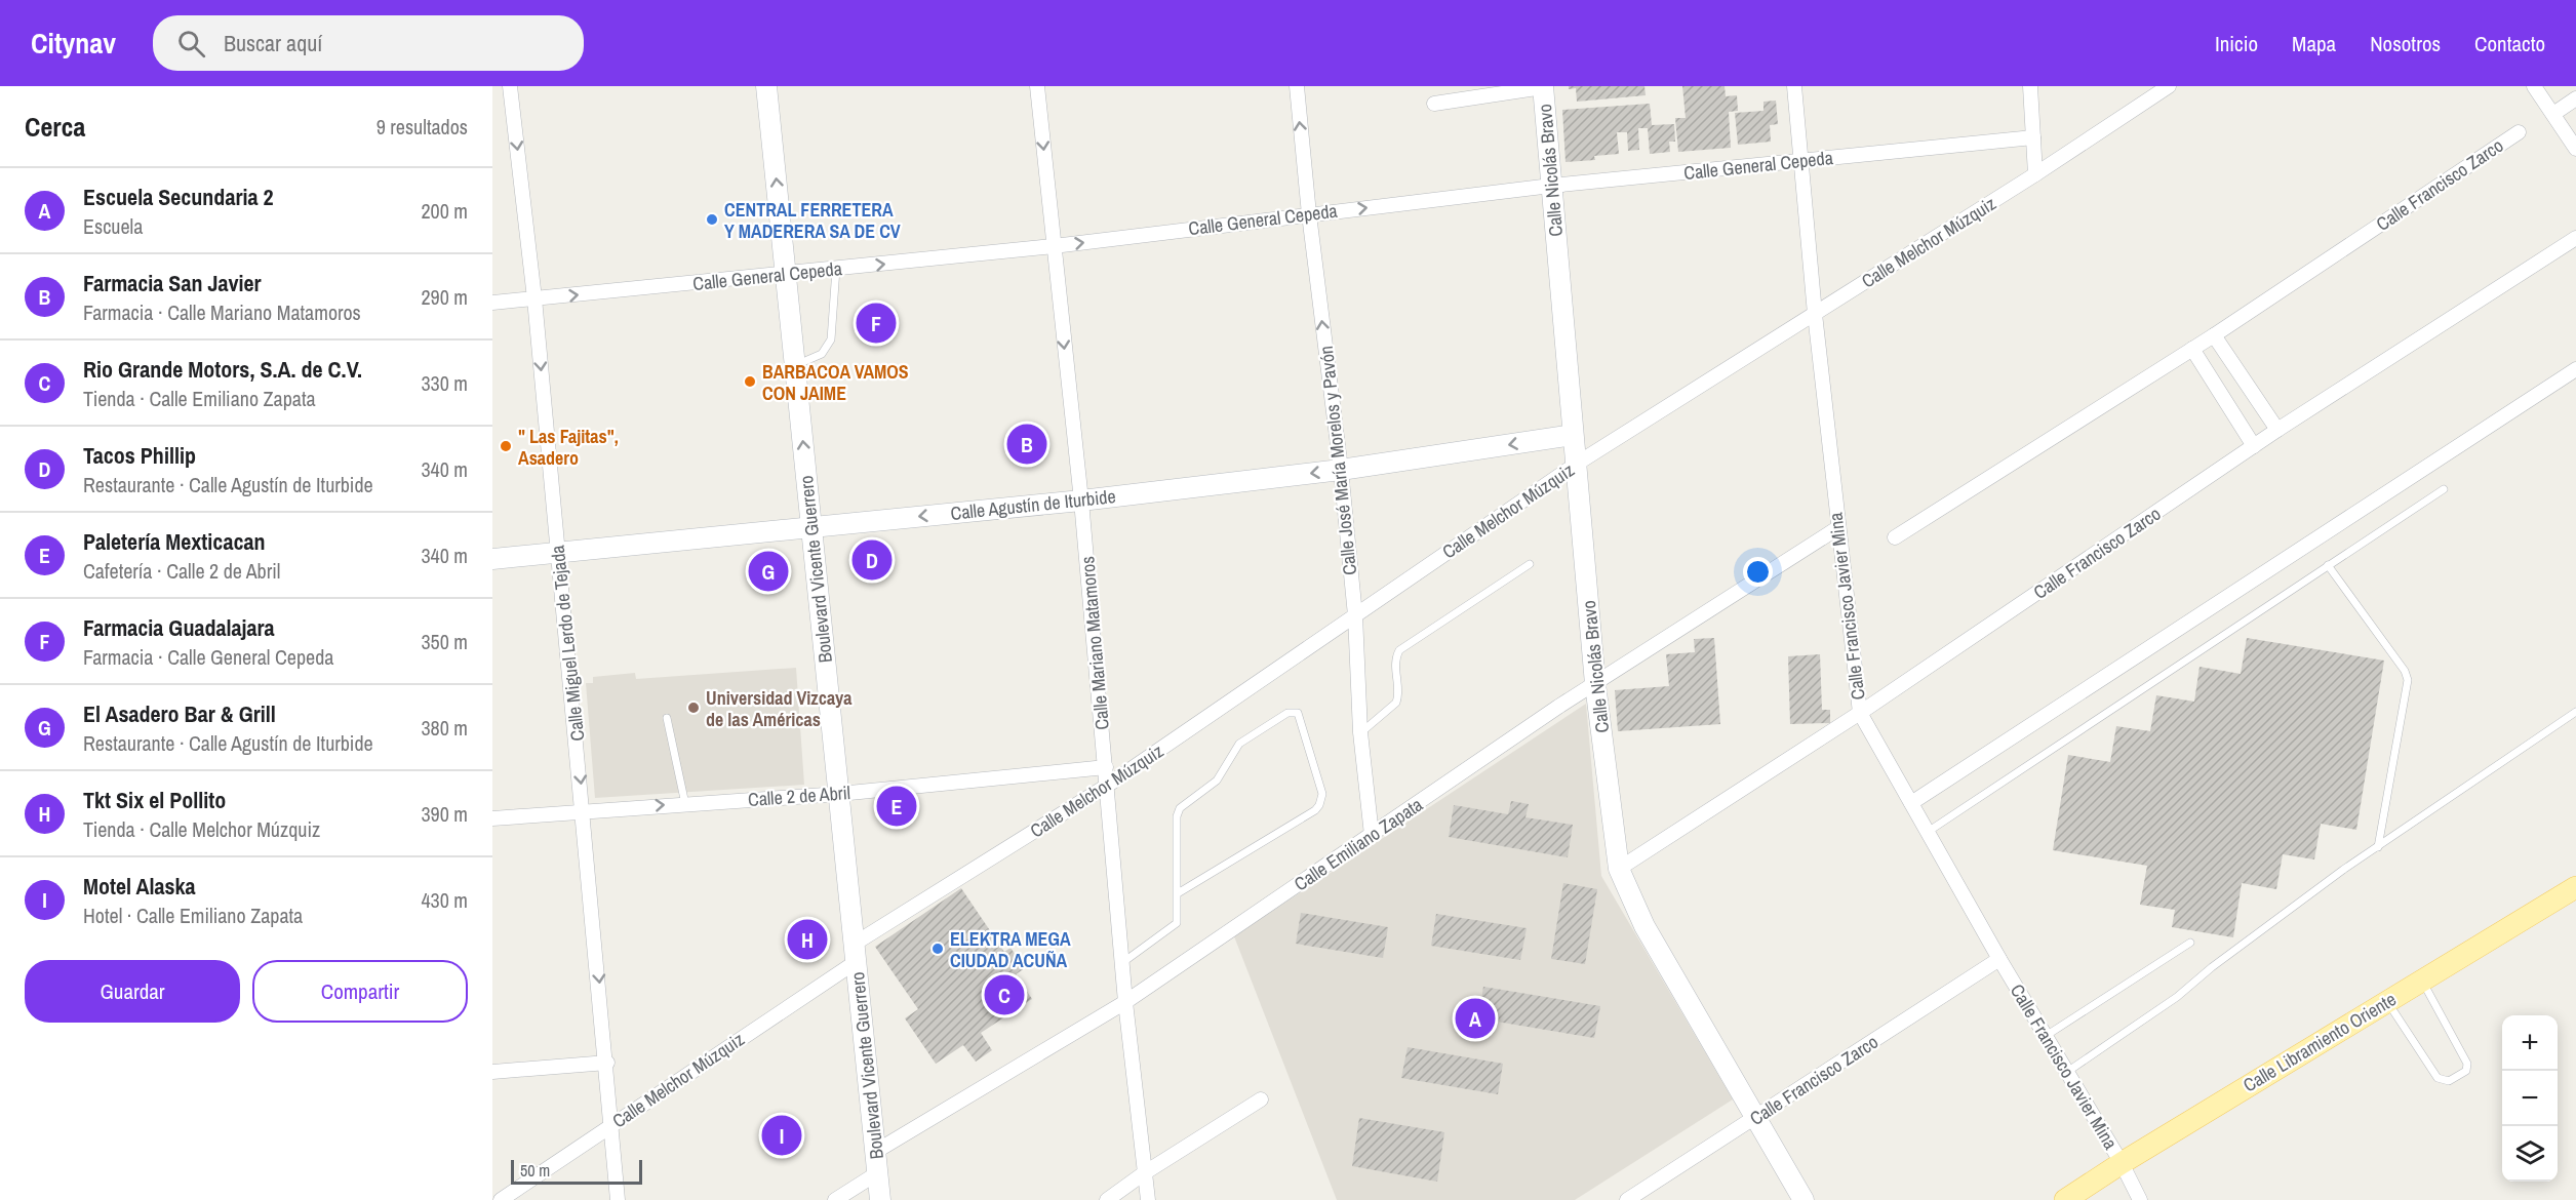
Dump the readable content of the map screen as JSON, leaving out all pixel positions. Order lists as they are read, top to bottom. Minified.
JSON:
{"streets":{"main road":["Calle Libramiento Oriente"],"street":["Calle General Cepeda","Calle Nicolás Bravo","Calle Francisco Zarco","Calle Melchor Múzquiz","Calle José María Morelos y Pavón","Calle Agustín de Iturbide","Boulevard Vicente Guerrero","Calle Francisco Javier Mina","Calle Miguel Lerdo de Tejada","Calle Mariano Matamoros","Calle 2 de Abril","Calle Emiliano Zapata"]},"crossings":[["Calle General Cepeda","Calle Nicolás Bravo"],["Calle General Cepeda","Calle José María Morelos y Pavón"],["Calle General Cepeda","Boulevard Vicente Guerrero"],["Calle General Cepeda","Calle Francisco Javier Mina"],["Calle General Cepeda","Calle Miguel Lerdo de Tejada"],["Calle General Cepeda","Calle Mariano Matamoros"],["Calle Nicolás Bravo","Calle Francisco Zarco"],["Calle Nicolás Bravo","Calle Melchor Múzquiz"],["Calle Nicolás Bravo","Calle Agustín de Iturbide"],["Calle Nicolás Bravo","Calle Emiliano Zapata"],["Calle Francisco Zarco","Calle Francisco Javier Mina"],["Calle Melchor Múzquiz","Calle José María Morelos y Pavón"],["Calle Melchor Múzquiz","Boulevard Vicente Guerrero"],["Calle Melchor Múzquiz","Calle Francisco Javier Mina"],["Calle Melchor Múzquiz","Calle Miguel Lerdo de Tejada"],["Calle Melchor Múzquiz","Calle Mariano Matamoros"],["Calle José María Morelos y Pavón","Calle Agustín de Iturbide"],["Calle José María Morelos y Pavón","Calle Emiliano Zapata"],["Calle Agustín de Iturbide","Boulevard Vicente Guerrero"],["Calle Agustín de Iturbide","Calle Miguel Lerdo de Tejada"],["Calle Agustín de Iturbide","Calle Mariano Matamoros"],["Boulevard Vicente Guerrero","Calle 2 de Abril"],["Boulevard Vicente Guerrero","Calle Emiliano Zapata"],["Calle Francisco Javier Mina","Calle Emiliano Zapata"],["Calle Francisco Javier Mina","Calle Libramiento Oriente"],["Calle Miguel Lerdo de Tejada","Calle 2 de Abril"],["Calle Mariano Matamoros","Calle 2 de Abril"],["Calle Mariano Matamoros","Calle Emiliano Zapata"]],"one_way":["Calle General Cepeda","Calle José María Morelos y Pavón","Calle Agustín de Iturbide","Calle Miguel Lerdo de Tejada","Calle Mariano Matamoros"],"places":["CENTRAL FERRETERA Y MADERERA SA DE CV","BARBACOA VAMOS CON JAIME","\" Las Fajitas\", Asadero","Universidad Vizcaya de las Américas","ELEKTRA MEGA CIUDAD ACUÑA"],"scale_bar":"50 m","page":{"header":"Citynav","search":"Buscar aquí","nav":["Inicio","Mapa","Nosotros","Contacto"],"heading":["Cerca","9 resultados"],"list":[{"mark":"A","name":"Escuela Secundaria 2","note":"Escuela","value":"200 m"},{"mark":"B","name":"Farmacia San Javier","note":"Farmacia · Calle Mariano Matamoros","value":"290 m"},{"mark":"C","name":"Rio Grande Motors, S.A. de C.V.","note":"Tienda · Calle Emiliano Zapata","value":"330 m"},{"mark":"D","name":"Tacos Phillip","note":"Restaurante · Calle Agustín de Iturbide","value":"340 m"},{"mark":"E","name":"Paletería Mexticacan","note":"Cafetería · Calle 2 de Abril","value":"340 m"},{"mark":"F","name":"Farmacia Guadalajara","note":"Farmacia · Calle General Cepeda","value":"350 m"},{"mark":"G","name":"El Asadero Bar & Grill","note":"Restaurante · Calle Agustín de Iturbide","value":"380 m"},{"mark":"H","name":"Tkt Six el Pollito","note":"Tienda · Calle Melchor Múzquiz","value":"390 m"},{"mark":"I","name":"Motel Alaska","note":"Hotel · Calle Emiliano Zapata","value":"430 m"}],"pins":["F","B","D","G","E","H","C","A","I"],"buttons":["Guardar","Compartir"],"map_buttons":["+","−"],"scale":"50 m"}}
